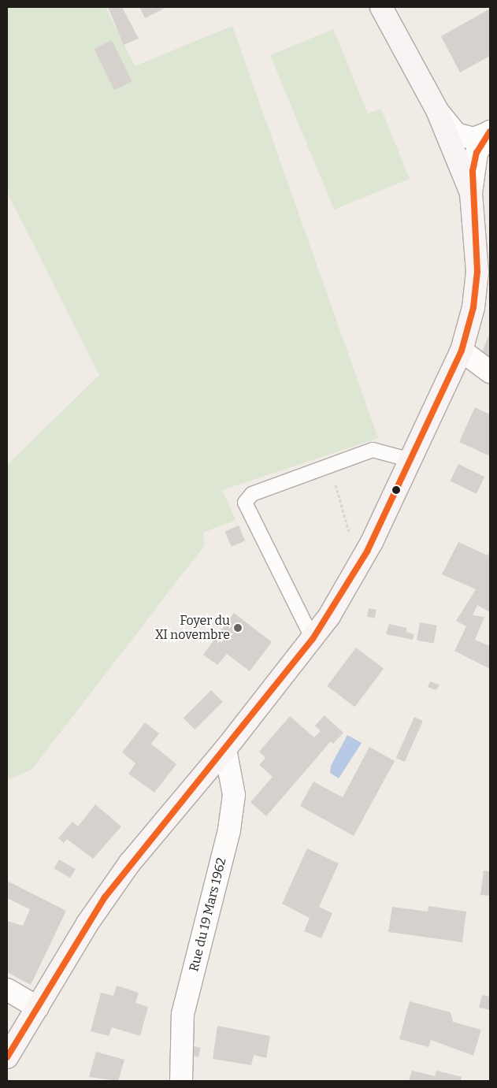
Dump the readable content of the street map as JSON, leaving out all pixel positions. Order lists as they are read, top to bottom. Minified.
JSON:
{"streets":{"street":["Rue du 19 Mars 1962"]},"places":["Foyer du XI novembre"]}
